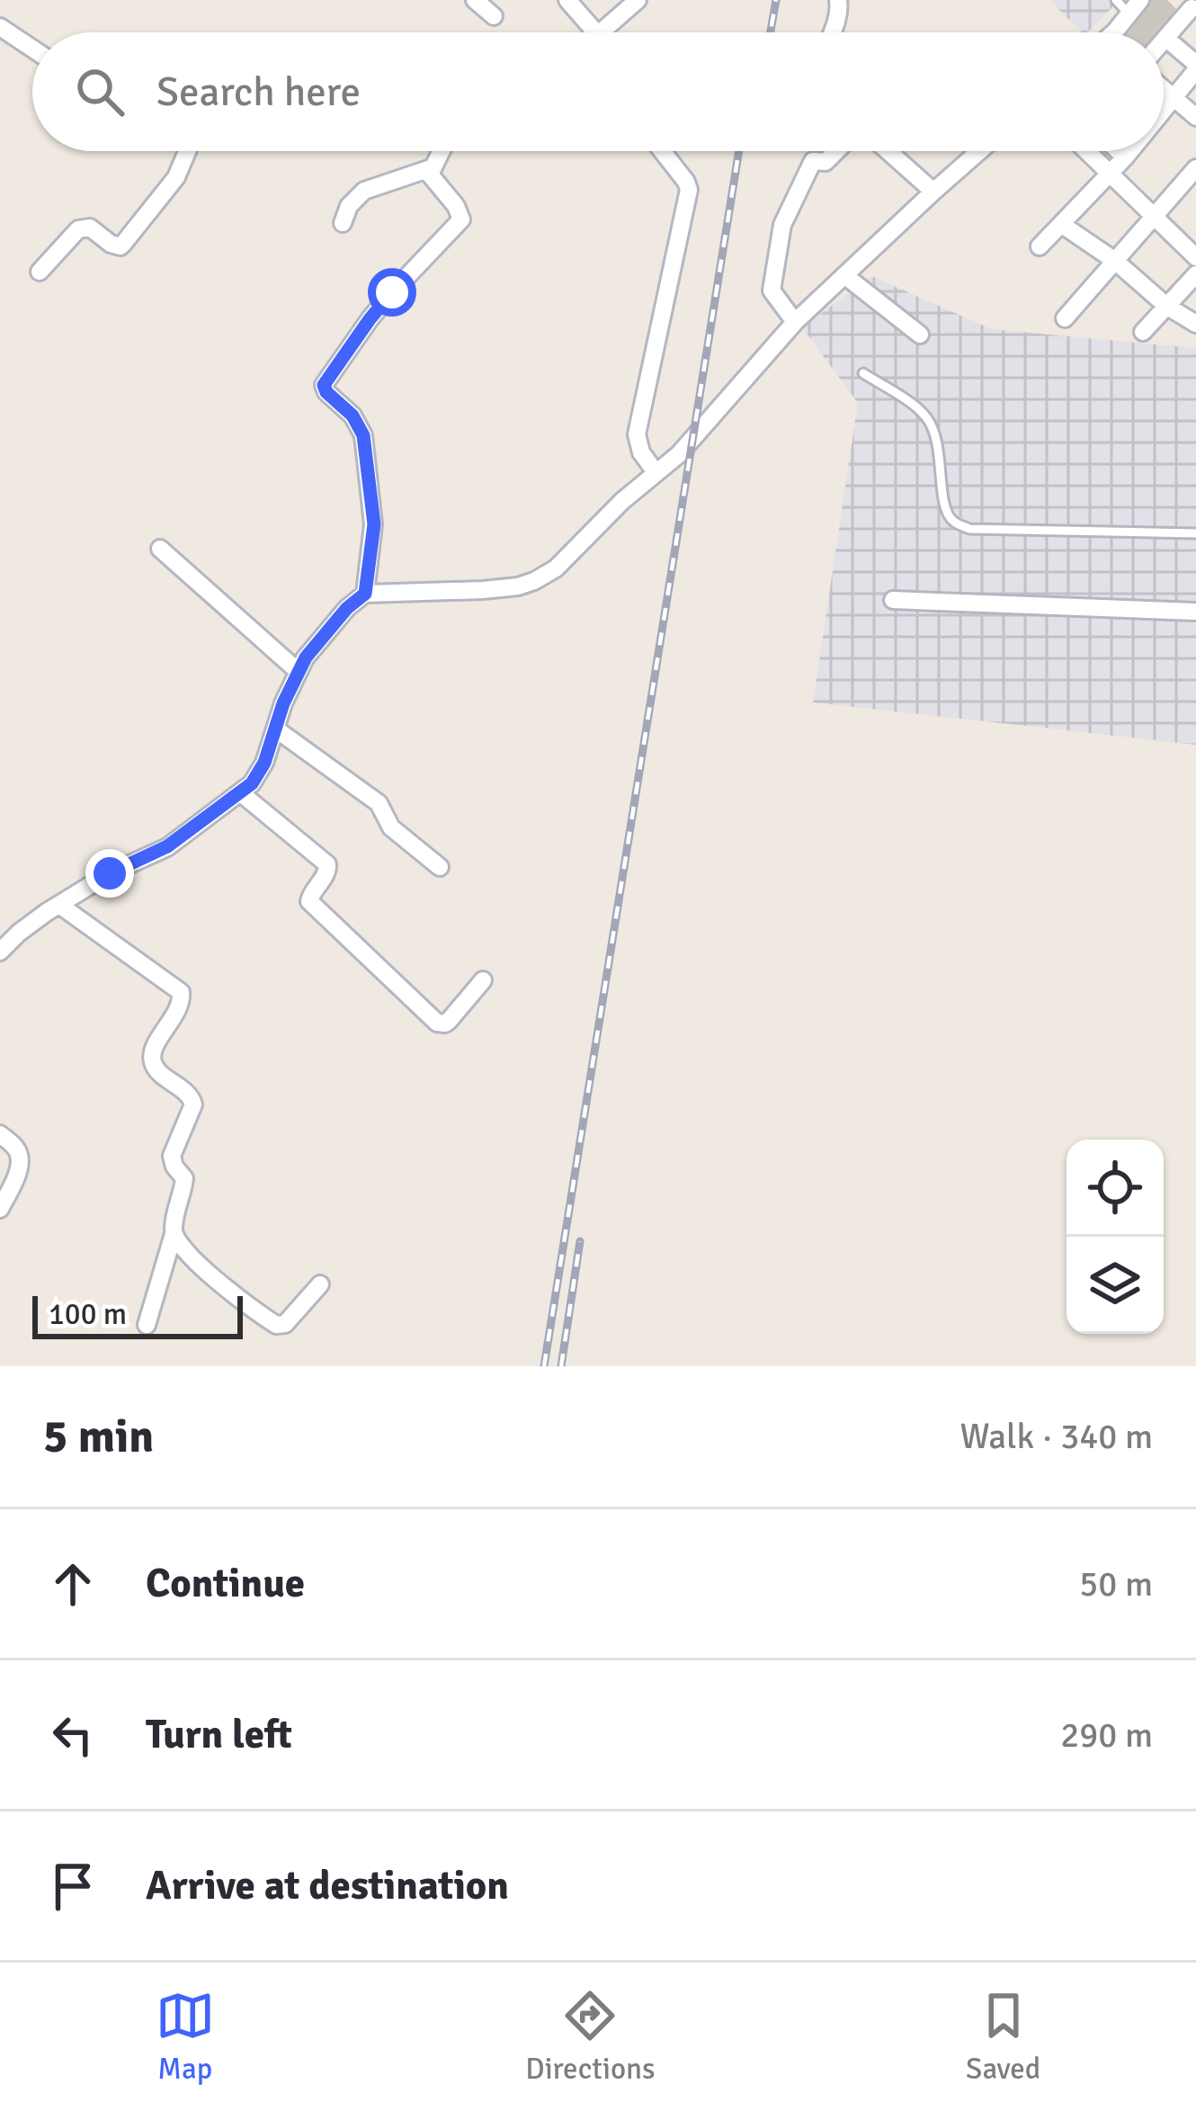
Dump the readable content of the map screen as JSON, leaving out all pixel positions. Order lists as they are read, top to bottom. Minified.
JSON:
{"scale_bar":"100 m","page":{"search":"Search here","scale":"100 m","heading":["5 min","Walk · 340 m"],"list":[["Continue","50 m"],["Turn left","290 m"],"Arrive at destination"],"nav":["Map","Directions","Saved"]}}
